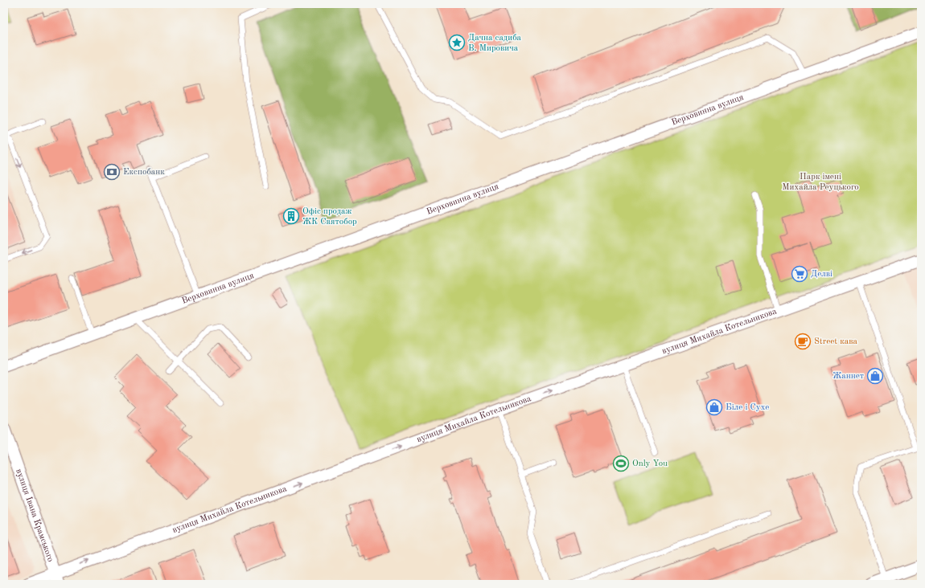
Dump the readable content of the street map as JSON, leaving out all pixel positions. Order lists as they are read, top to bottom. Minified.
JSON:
{"streets":{"street":["Верховинна вулиця","вулиця Михайла Котельникова","вулиця Івана Крамського"]},"crossings":[["вулиця Михайла Котельникова","вулиця Івана Крамського"]],"one_way":["вулиця Михайла Котельникова"],"parks":["Парк імені Михайла Реуцького"],"places":{"place":["Дачна садиба В. Мировича"],"bank":["Експобанк"],"building":["Офіс продаж ЖК Святобор"],"supermarket":["Делві"],"cafe":["Street кава"],"shop":["Жаннет","Біле і Сухе"],"sports":["Only You"]}}
